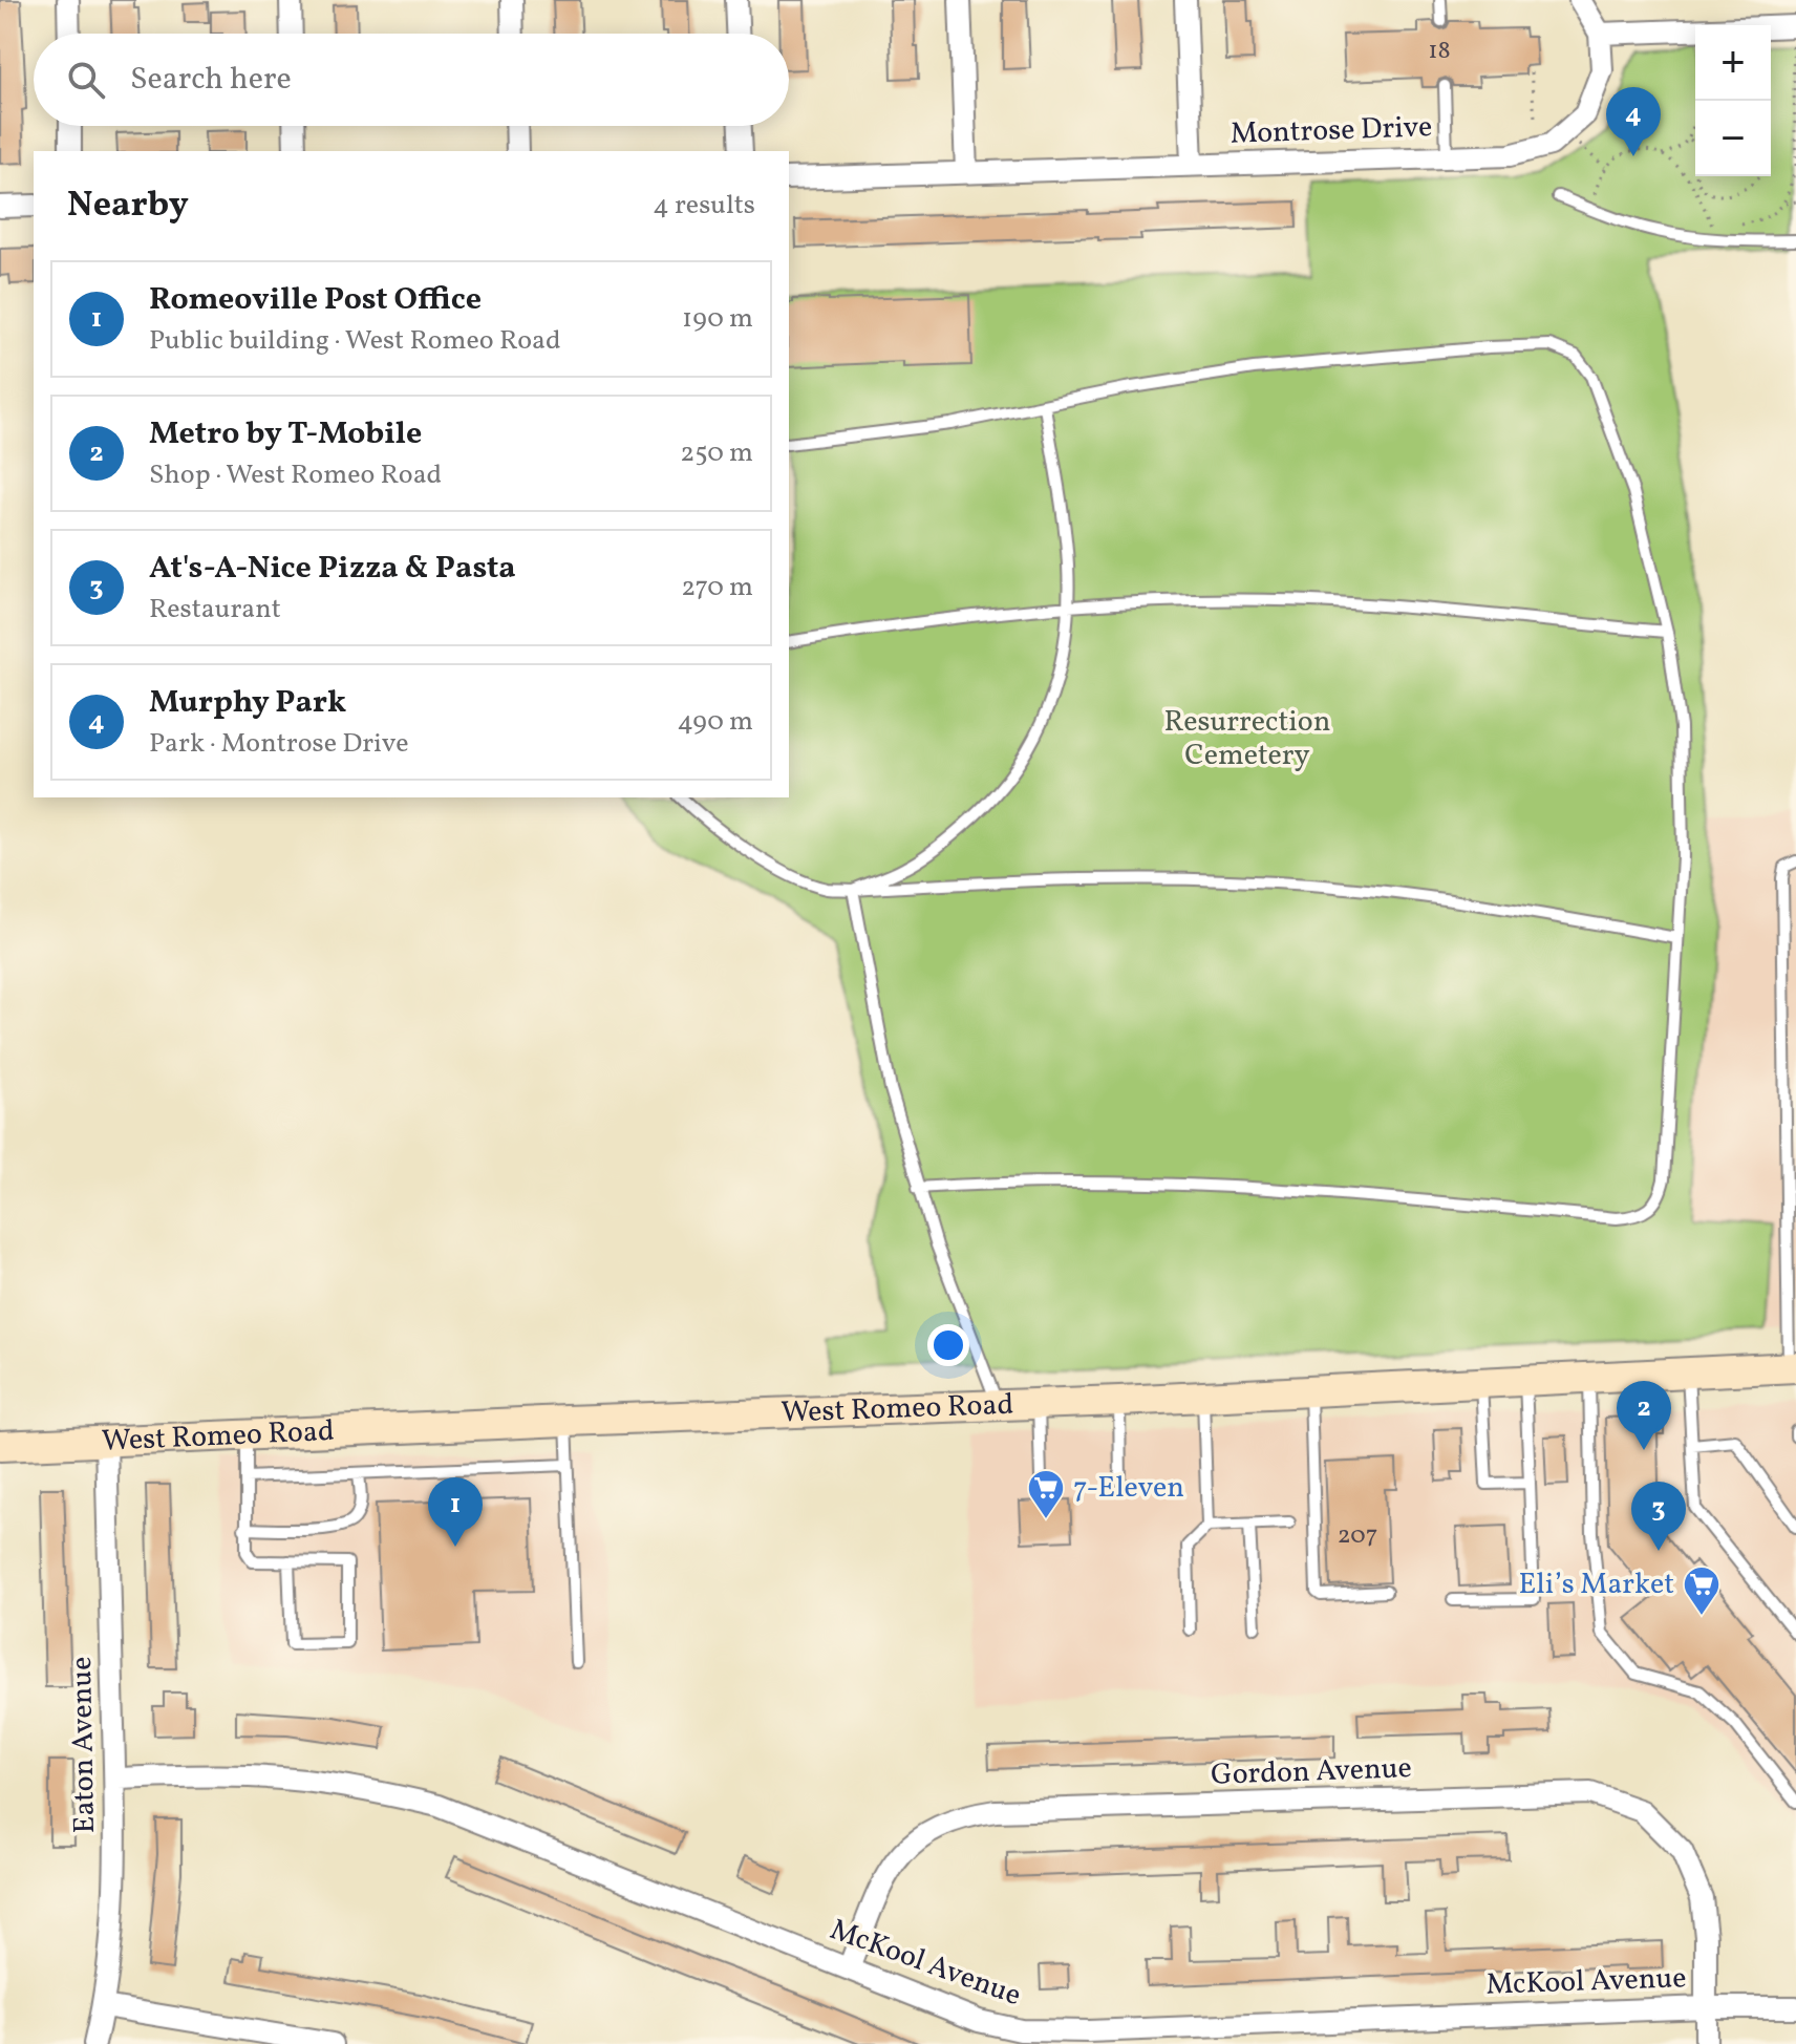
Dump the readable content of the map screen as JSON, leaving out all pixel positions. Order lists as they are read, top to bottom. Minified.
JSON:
{"streets":{"main road":["West Romeo Road"],"street":["Montrose Drive","Eaton Avenue","Gordon Avenue","McKool Avenue"]},"crossings":[["West Romeo Road","Eaton Avenue"],["Eaton Avenue","McKool Avenue"],["Gordon Avenue","McKool Avenue"]],"parks":["Resurrection Cemetery"],"places":{"supermarket":["7-Eleven","Eli’s Market"]},"house_numbers":["18","207"],"page":{"map_buttons":["+","−"],"search":"Search here","pins":["4","2","1","3"],"heading":["Nearby","4 results"],"list":[{"mark":"1","name":"Romeoville Post Office","note":"Public building · West Romeo Road","value":"190 m"},{"mark":"2","name":"Metro by T-Mobile","note":"Shop · West Romeo Road","value":"250 m"},{"mark":"3","name":"At's-A-Nice Pizza & Pasta","note":"Restaurant","value":"270 m"},{"mark":"4","name":"Murphy Park","note":"Park · Montrose Drive","value":"490 m"}]}}
